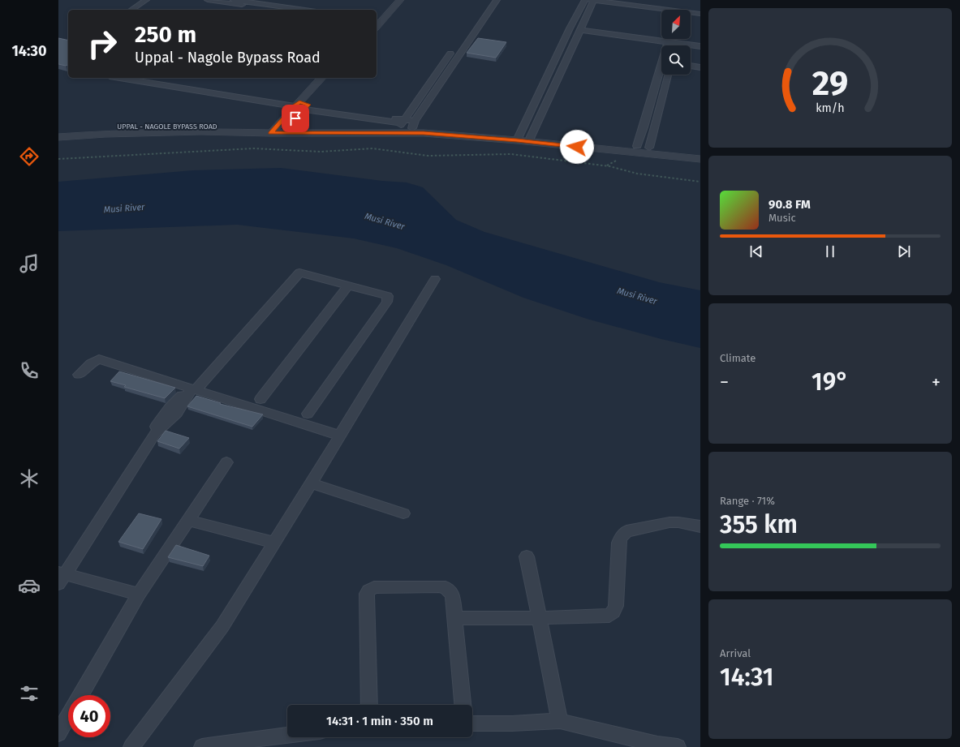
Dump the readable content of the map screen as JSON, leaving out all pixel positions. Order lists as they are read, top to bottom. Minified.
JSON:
{"streets":{"street":["UPPAL - NAGOLE BYPASS ROAD"]},"water":["Musi River"],"north":"top right","page":{"tabs":"14:30","turn":["250 m","Uppal - Nagole Bypass Road"],"song":["90.8 FM","Music"],"tile":["Climate",["Range · 71%","355 km"],["Arrival","14:31"]],"heat":["−","19°","+"],"limit":"40","trip":"14:31 · 1 min · 350 m","gauge":["29","km/h"]}}
